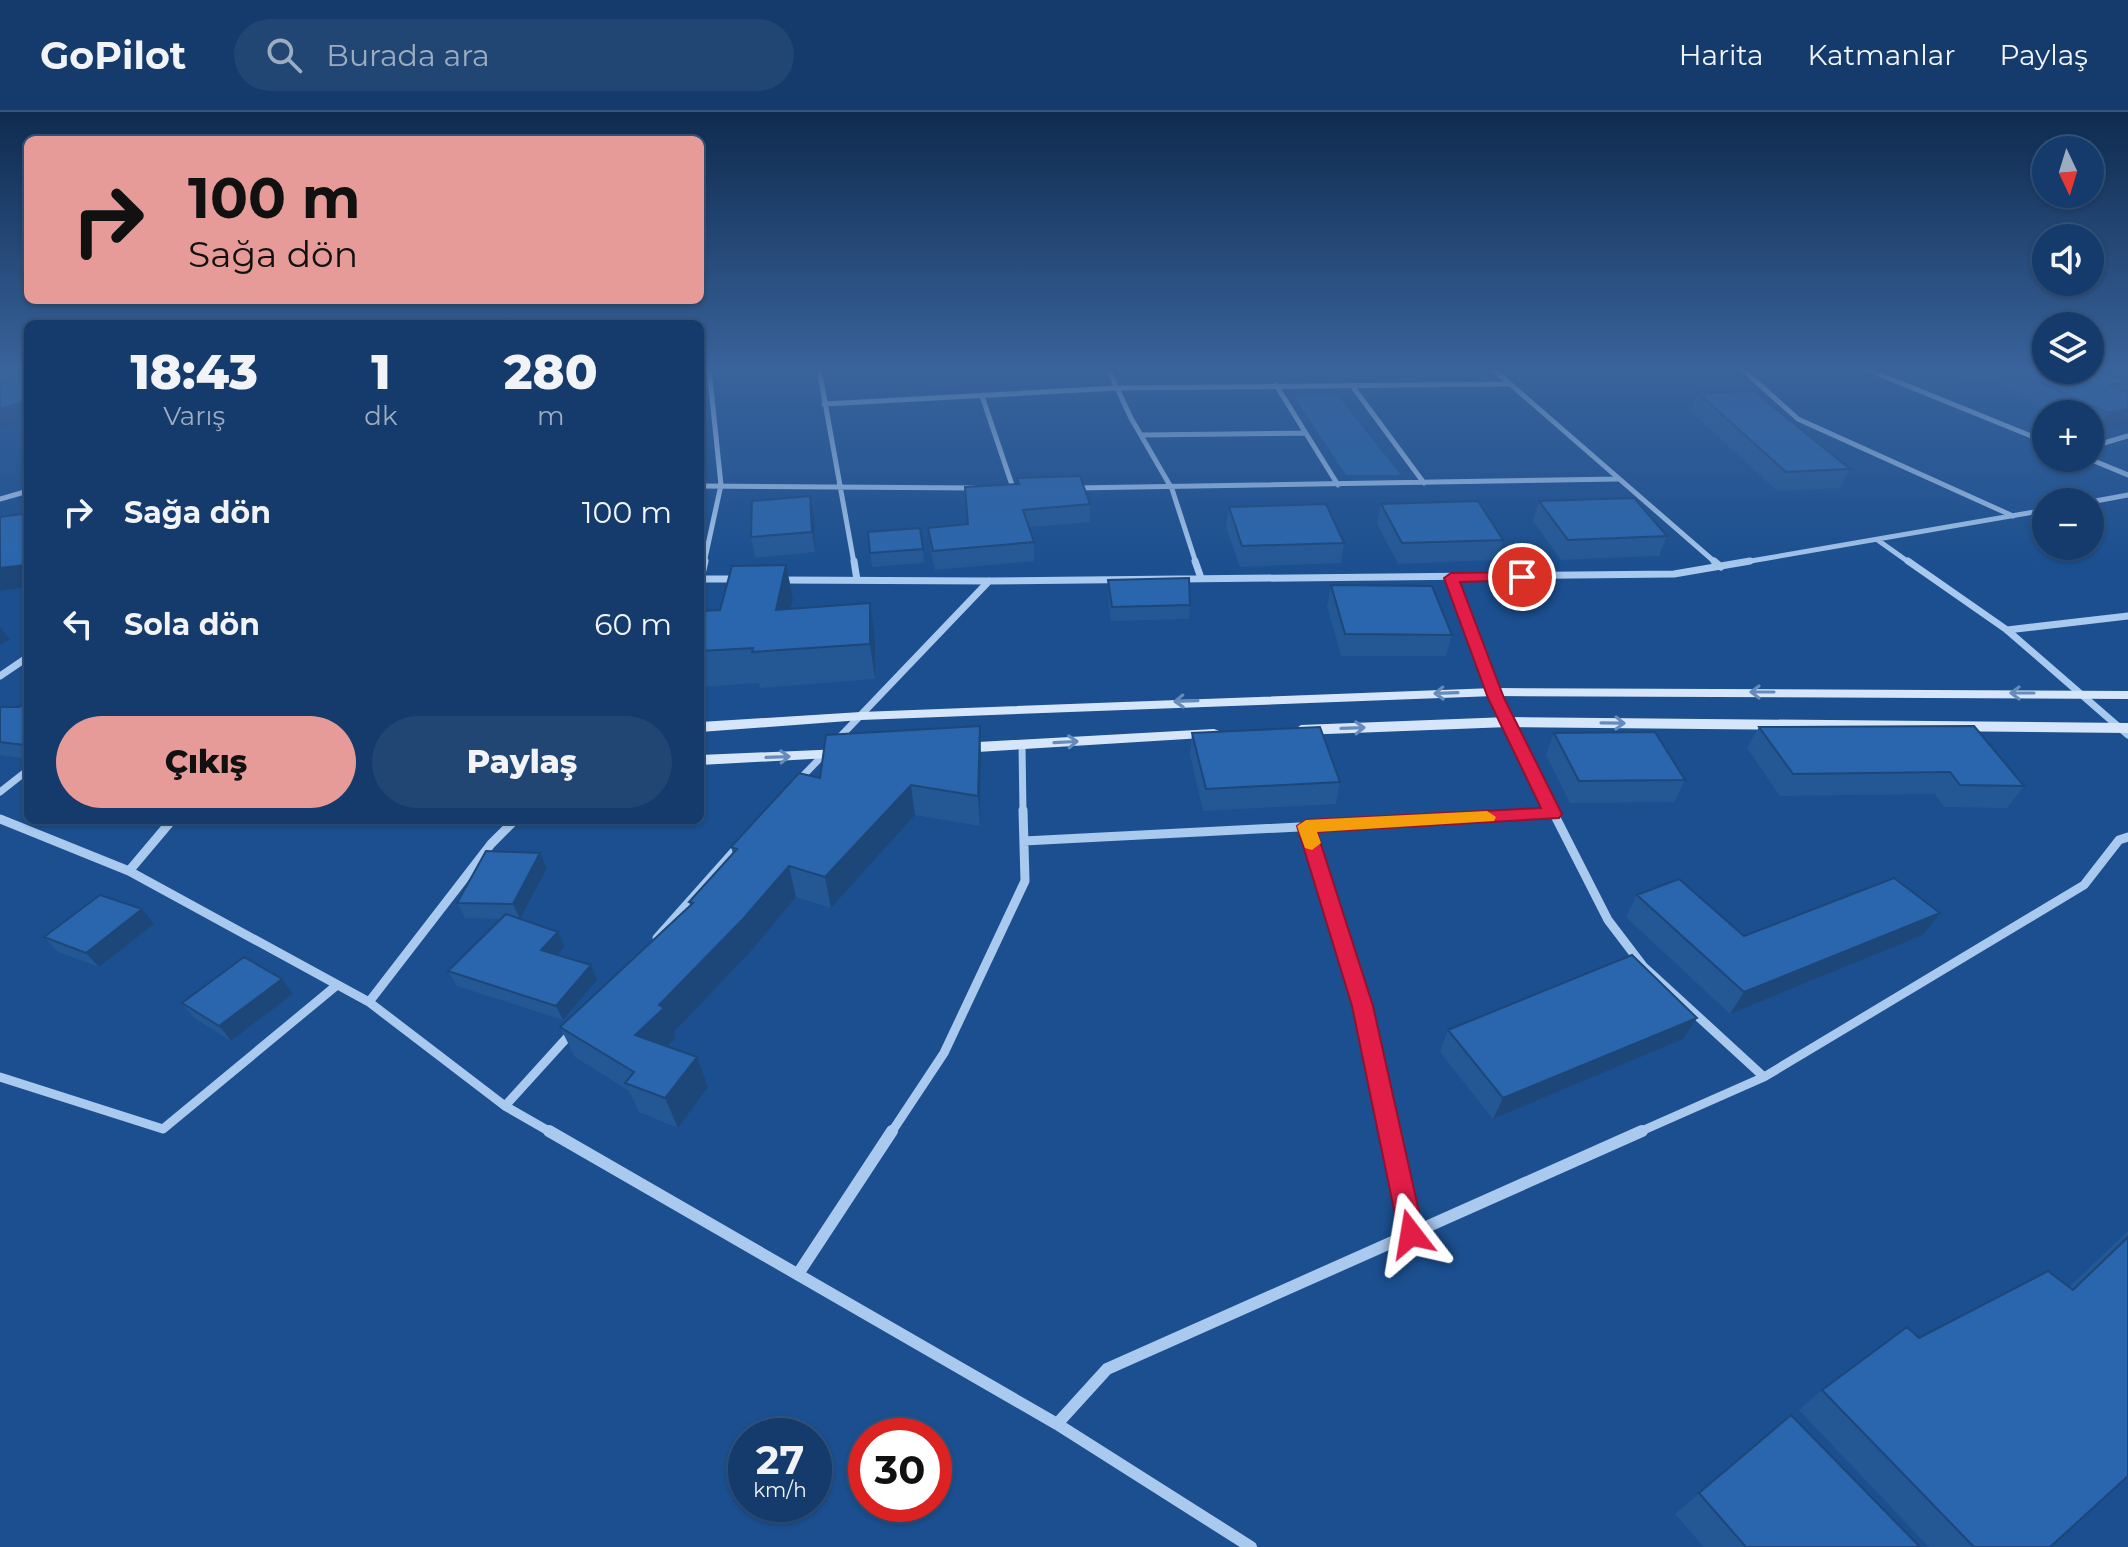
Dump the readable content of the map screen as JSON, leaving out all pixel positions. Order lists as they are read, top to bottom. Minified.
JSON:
{"north":"bottom","page":{"header":"GoPilot","search":"Burada ara","nav":["Harita","Katmanlar","Paylaş"],"map_buttons":["+","−"],"turn":["100 m","Sağa dön"],"eta":["18:43","Varış","1","dk","280","m"],"list":[{"name":"Sağa dön","value":"100 m"},{"name":"Sola dön","value":"60 m"}],"buttons":["Çıkış","Paylaş"],"speed":"27 km/h","limit":"30"}}
